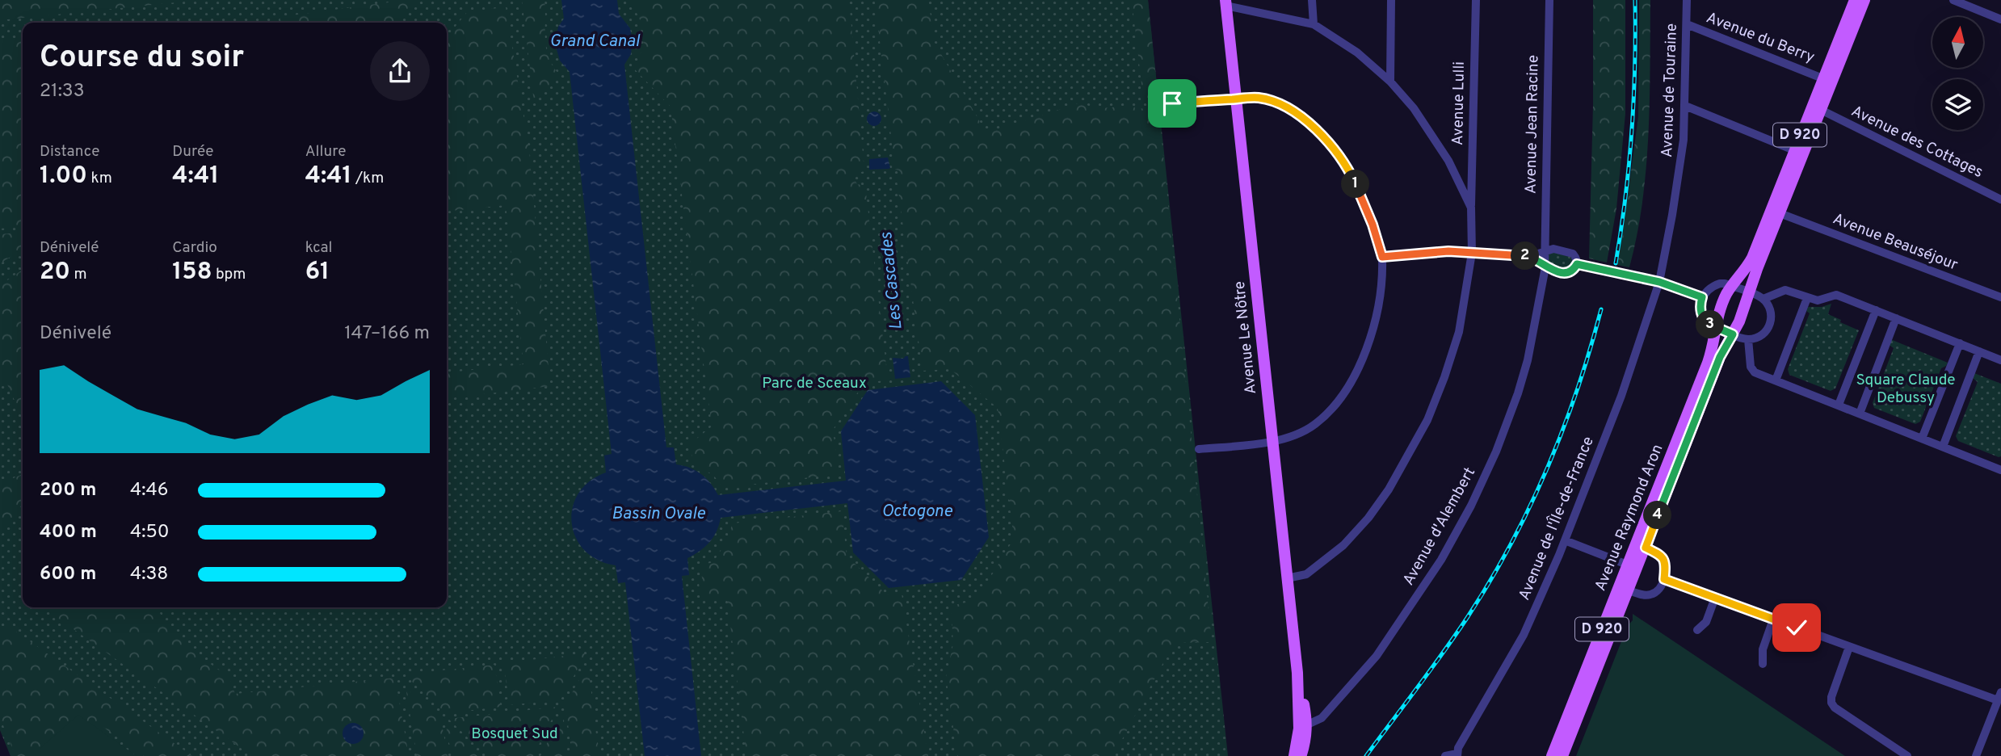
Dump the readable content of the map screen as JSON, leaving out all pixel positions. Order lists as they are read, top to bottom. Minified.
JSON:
{"streets":{"main road":["D 920","Avenue Le Nôtre","Avenue Raymond Aron"],"street":["Avenue du Berry","Avenue de Touraine","Avenue Lulli","Avenue Jean Racine","Avenue des Cottages","Avenue Beauséjour","Avenue de l'Île-de-France","Avenue d'Alembert"]},"crossings":[["Avenue du Berry","Avenue de Touraine"],["Avenue du Berry","D 920"],["Avenue de Touraine","Avenue de l'Île-de-France"],["Avenue Lulli","Avenue Le Nôtre"],["Avenue Jean Racine","Avenue d'Alembert"],["D 920","Avenue des Cottages"],["D 920","Avenue Raymond Aron"],["Avenue des Cottages","Avenue Raymond Aron"],["Avenue Beauséjour","Avenue Raymond Aron"],["Avenue Le Nôtre","Avenue d'Alembert"]],"water":["Grand Canal","Les Cascades","Octogone","Bassin Ovale"],"parks":["Square Claude Debussy","Parc de Sceaux","Bosquet Sud"],"north":"top","page":{"heading":["Course du soir","21:33"],"stats":[["Distance","1.00 km"],["Durée","4:41"],["Allure","4:41 /km"],["Dénivelé","20 m"],["Cardio","158 bpm"],["kcal","61"]],"pins":["1","2","3","4"],"chart":["Dénivelé","147–166 m"],"list":[{"name":"200 m","note":"4:46"},{"name":"400 m","note":"4:50"},{"name":"600 m","note":"4:38"}]}}
